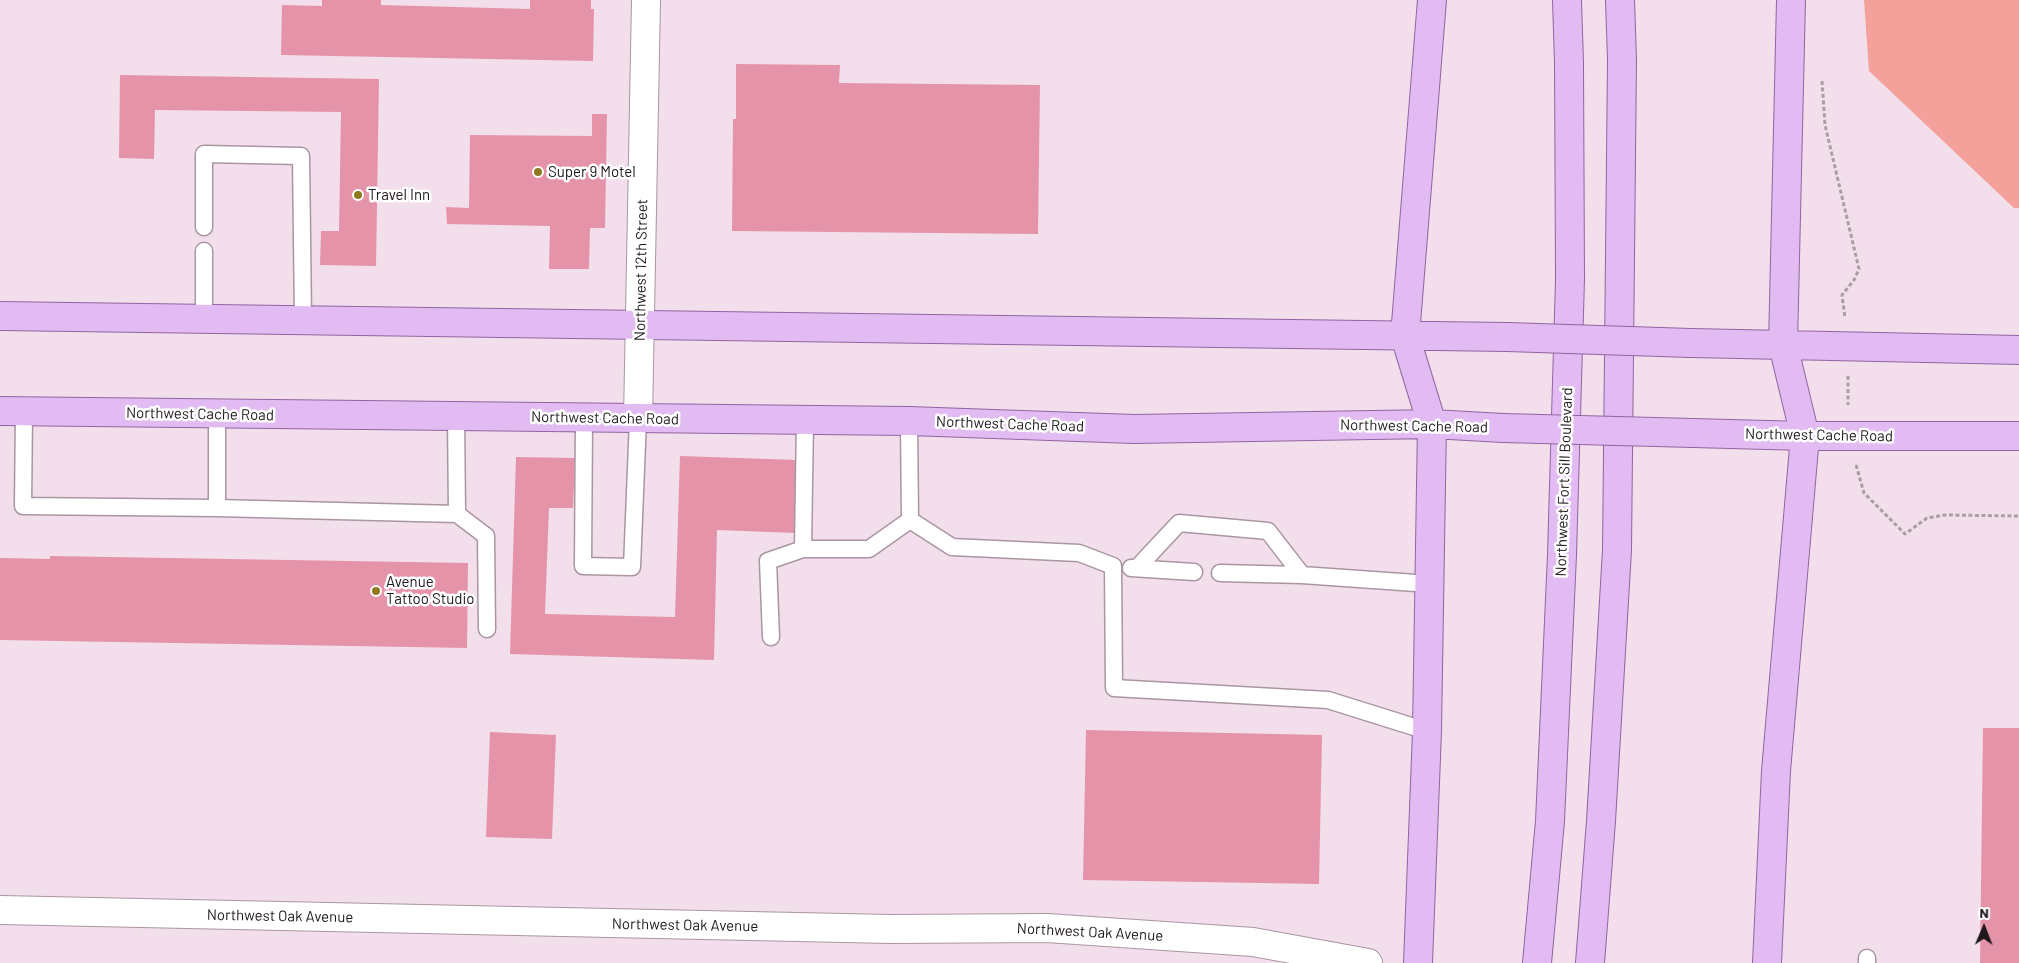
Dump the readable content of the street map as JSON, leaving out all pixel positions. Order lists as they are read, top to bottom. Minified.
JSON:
{"streets":{"main road":["Northwest Cache Road","Northwest Fort Sill Boulevard"],"street":["Northwest 12th Street","Northwest Oak Avenue"]},"crossings":[["Northwest 12th Street","Northwest Cache Road"]],"places":["Super 9 Motel","Travel Inn","Avenue Tattoo Studio"],"north":"top"}
